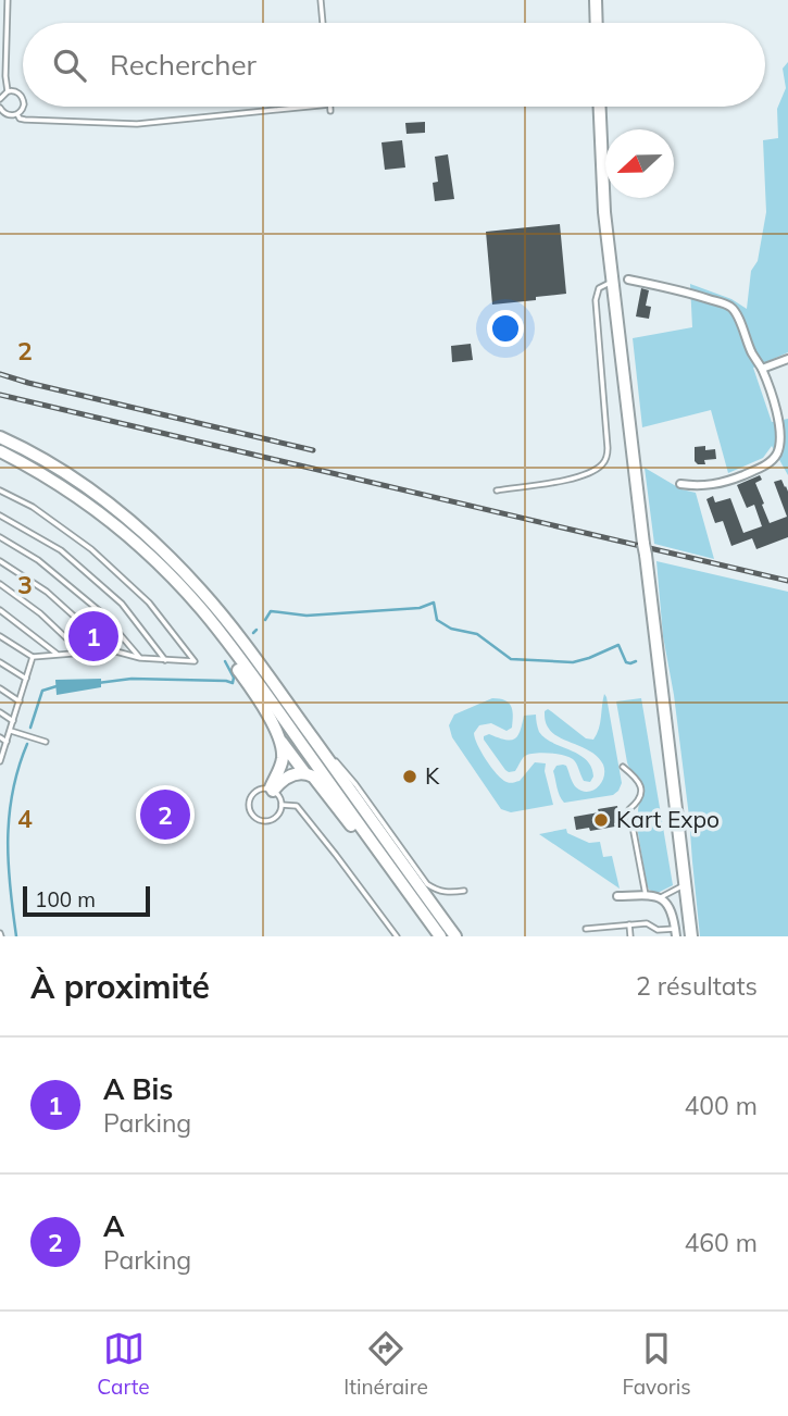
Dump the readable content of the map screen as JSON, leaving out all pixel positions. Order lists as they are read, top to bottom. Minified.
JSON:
{"places":["K","Kart Expo"],"scale_bar":"100 m","north":"left","page":{"search":"Rechercher","pins":["1","2"],"scale":"100 m","heading":["À proximité","2 résultats"],"list":[{"mark":"1","name":"A Bis","note":"Parking","value":"400 m"},{"mark":"2","name":"A","note":"Parking","value":"460 m"}],"nav":["Carte","Itinéraire","Favoris"]},"grid":{"rows":["2","3","4"]}}
